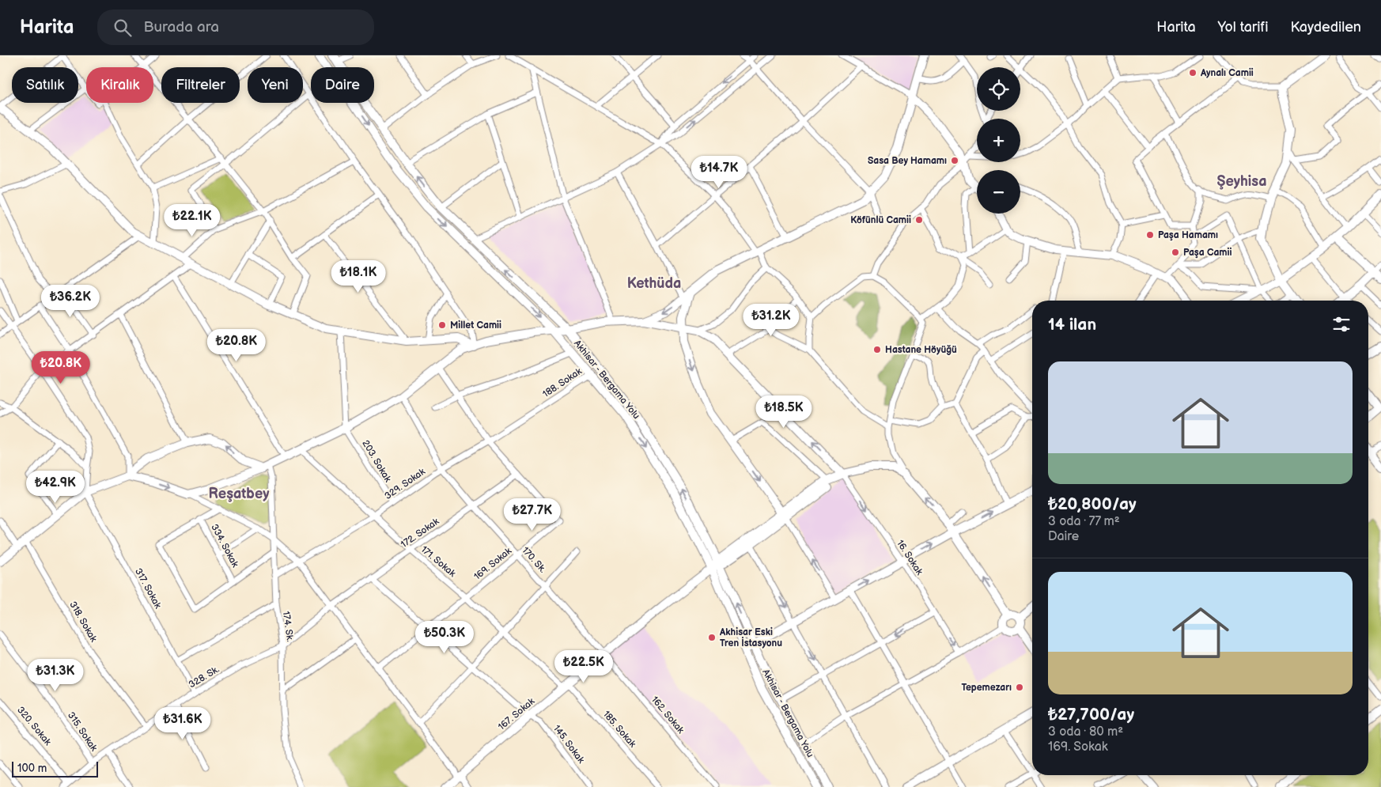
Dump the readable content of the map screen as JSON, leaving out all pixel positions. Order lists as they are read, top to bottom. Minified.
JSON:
{"streets":{"street":["Akhisar - Bergama Yolu","188. Sokak","203. Sokak","329. Sokak","172. Sokak","334. Sokak","16. Sokak","170. Sk.","171. Sokak","169. Sokak","317. Sokak","318. Sokak","174. Sk.","328. Sk.","167. Sokak","162. Sokak","320. Sokak","185. Sokak","315. Sokak","145. Sokak"]},"crossings":[["Akhisar - Bergama Yolu","188. Sokak"],["Akhisar - Bergama Yolu","167. Sokak"],["188. Sokak","329. Sokak"],["203. Sokak","329. Sokak"],["329. Sokak","170. Sk."],["329. Sokak","171. Sokak"],["329. Sokak","169. Sokak"],["329. Sokak","174. Sk."],["172. Sokak","170. Sk."],["172. Sokak","171. Sokak"],["172. Sokak","169. Sokak"],["172. Sokak","328. Sk."],["172. Sokak","145. Sokak"],["170. Sk.","169. Sokak"],["170. Sk.","167. Sokak"],["170. Sk.","162. Sokak"],["171. Sokak","169. Sokak"],["171. Sokak","167. Sokak"],["171. Sokak","185. Sokak"],["169. Sokak","145. Sokak"],["317. Sokak","328. Sk."],["318. Sokak","328. Sk."],["174. Sk.","328. Sk."],["328. Sk.","320. Sokak"],["328. Sk.","315. Sokak"],["167. Sokak","162. Sokak"],["167. Sokak","185. Sokak"],["167. Sokak","145. Sokak"]],"one_way":["16. Sokak"],"districts":["Şeyhisa","Kethüda","Reşatbey"],"places":["Aynalı Camii","Sasa Bey Hamamı","Köfünlü Camii","Paşa Hamamı","Paşa Camii","Millet Camii","Hastane Höyüğü","Akhisar Eski Tren İstasyonu","Tepemezarı"],"scale_bar":"100 m","page":{"header":"Harita","search":"Burada ara","nav":["Harita","Yol tarifi","Kaydedilen"],"map_buttons":["+","−"],"chip":["Satılık","Kiralık","Filtreler","Yeni","Daire"],"price":["₺14.7K","₺22.1K","₺18.1K","₺36.2K","₺31.2K","₺20.8K","₺20.8K","₺18.5K","₺42.9K","₺27.7K","₺50.3K","₺22.5K","₺31.3K","₺31.6K"],"heading":"14 ilan","list":[{"name":"₺20,800/ay","note":"3 oda · 77 m² · Daire"},{"name":"₺27,700/ay","note":"3 oda · 80 m² · 169. Sokak"}],"scale":"100 m"}}
